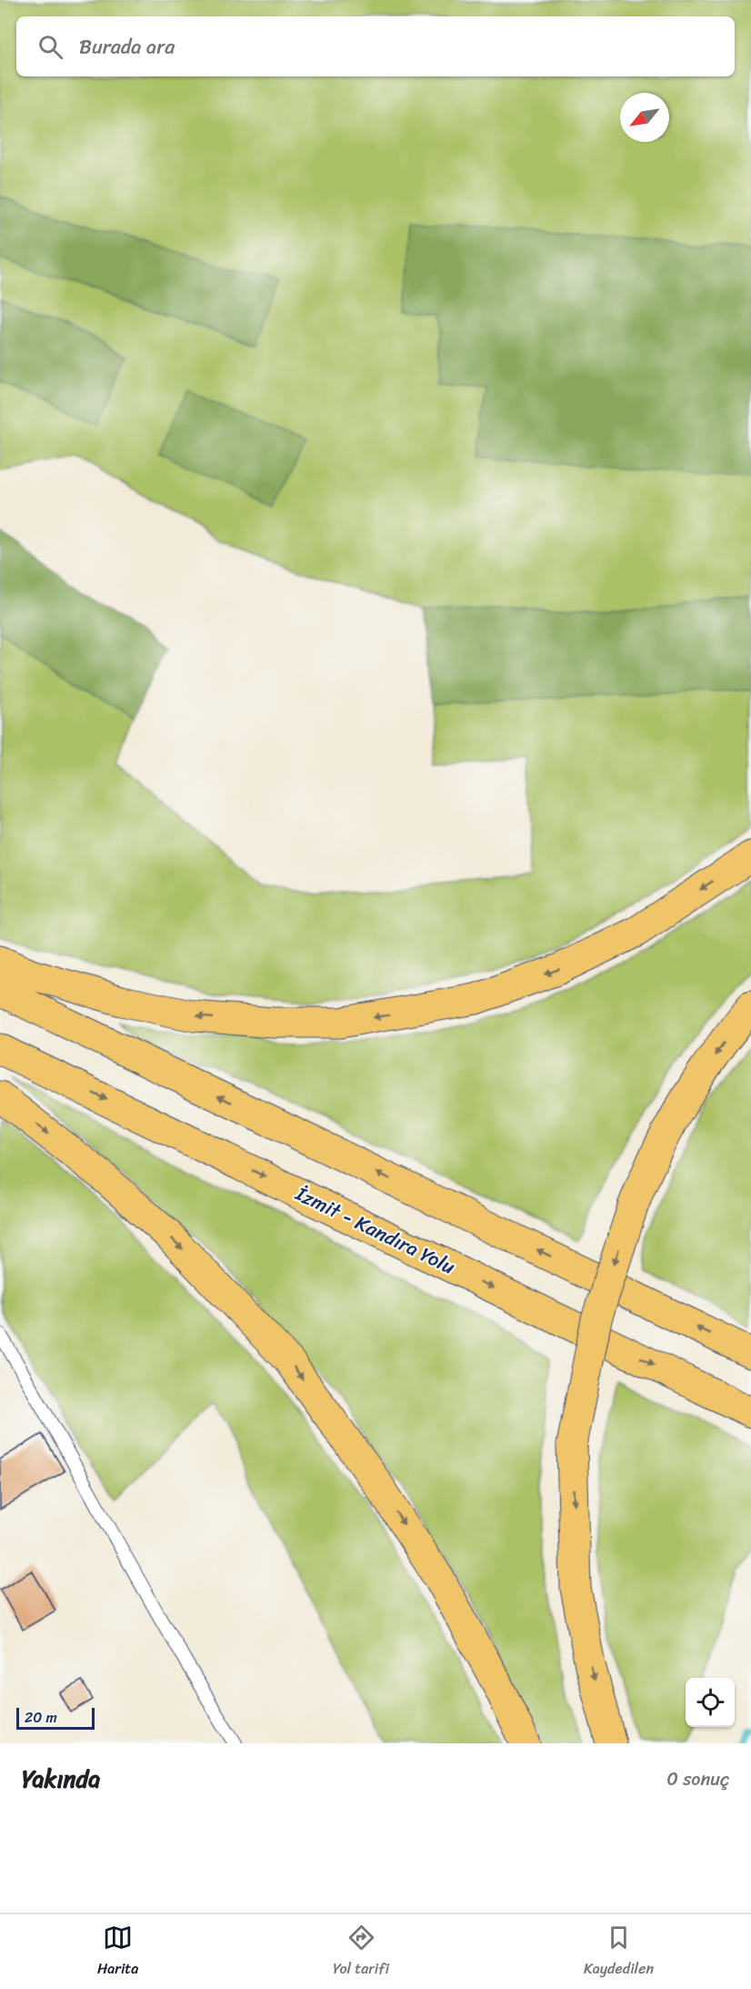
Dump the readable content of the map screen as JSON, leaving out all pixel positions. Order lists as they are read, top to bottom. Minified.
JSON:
{"streets":{"highway":["İzmit - Kandıra Yolu"]},"scale_bar":"20 m","north":"bottom left","page":{"search":"Burada ara","scale":"20 m","heading":["Yakında","0 sonuç"],"nav":["Harita","Yol tarifi","Kaydedilen"]}}
